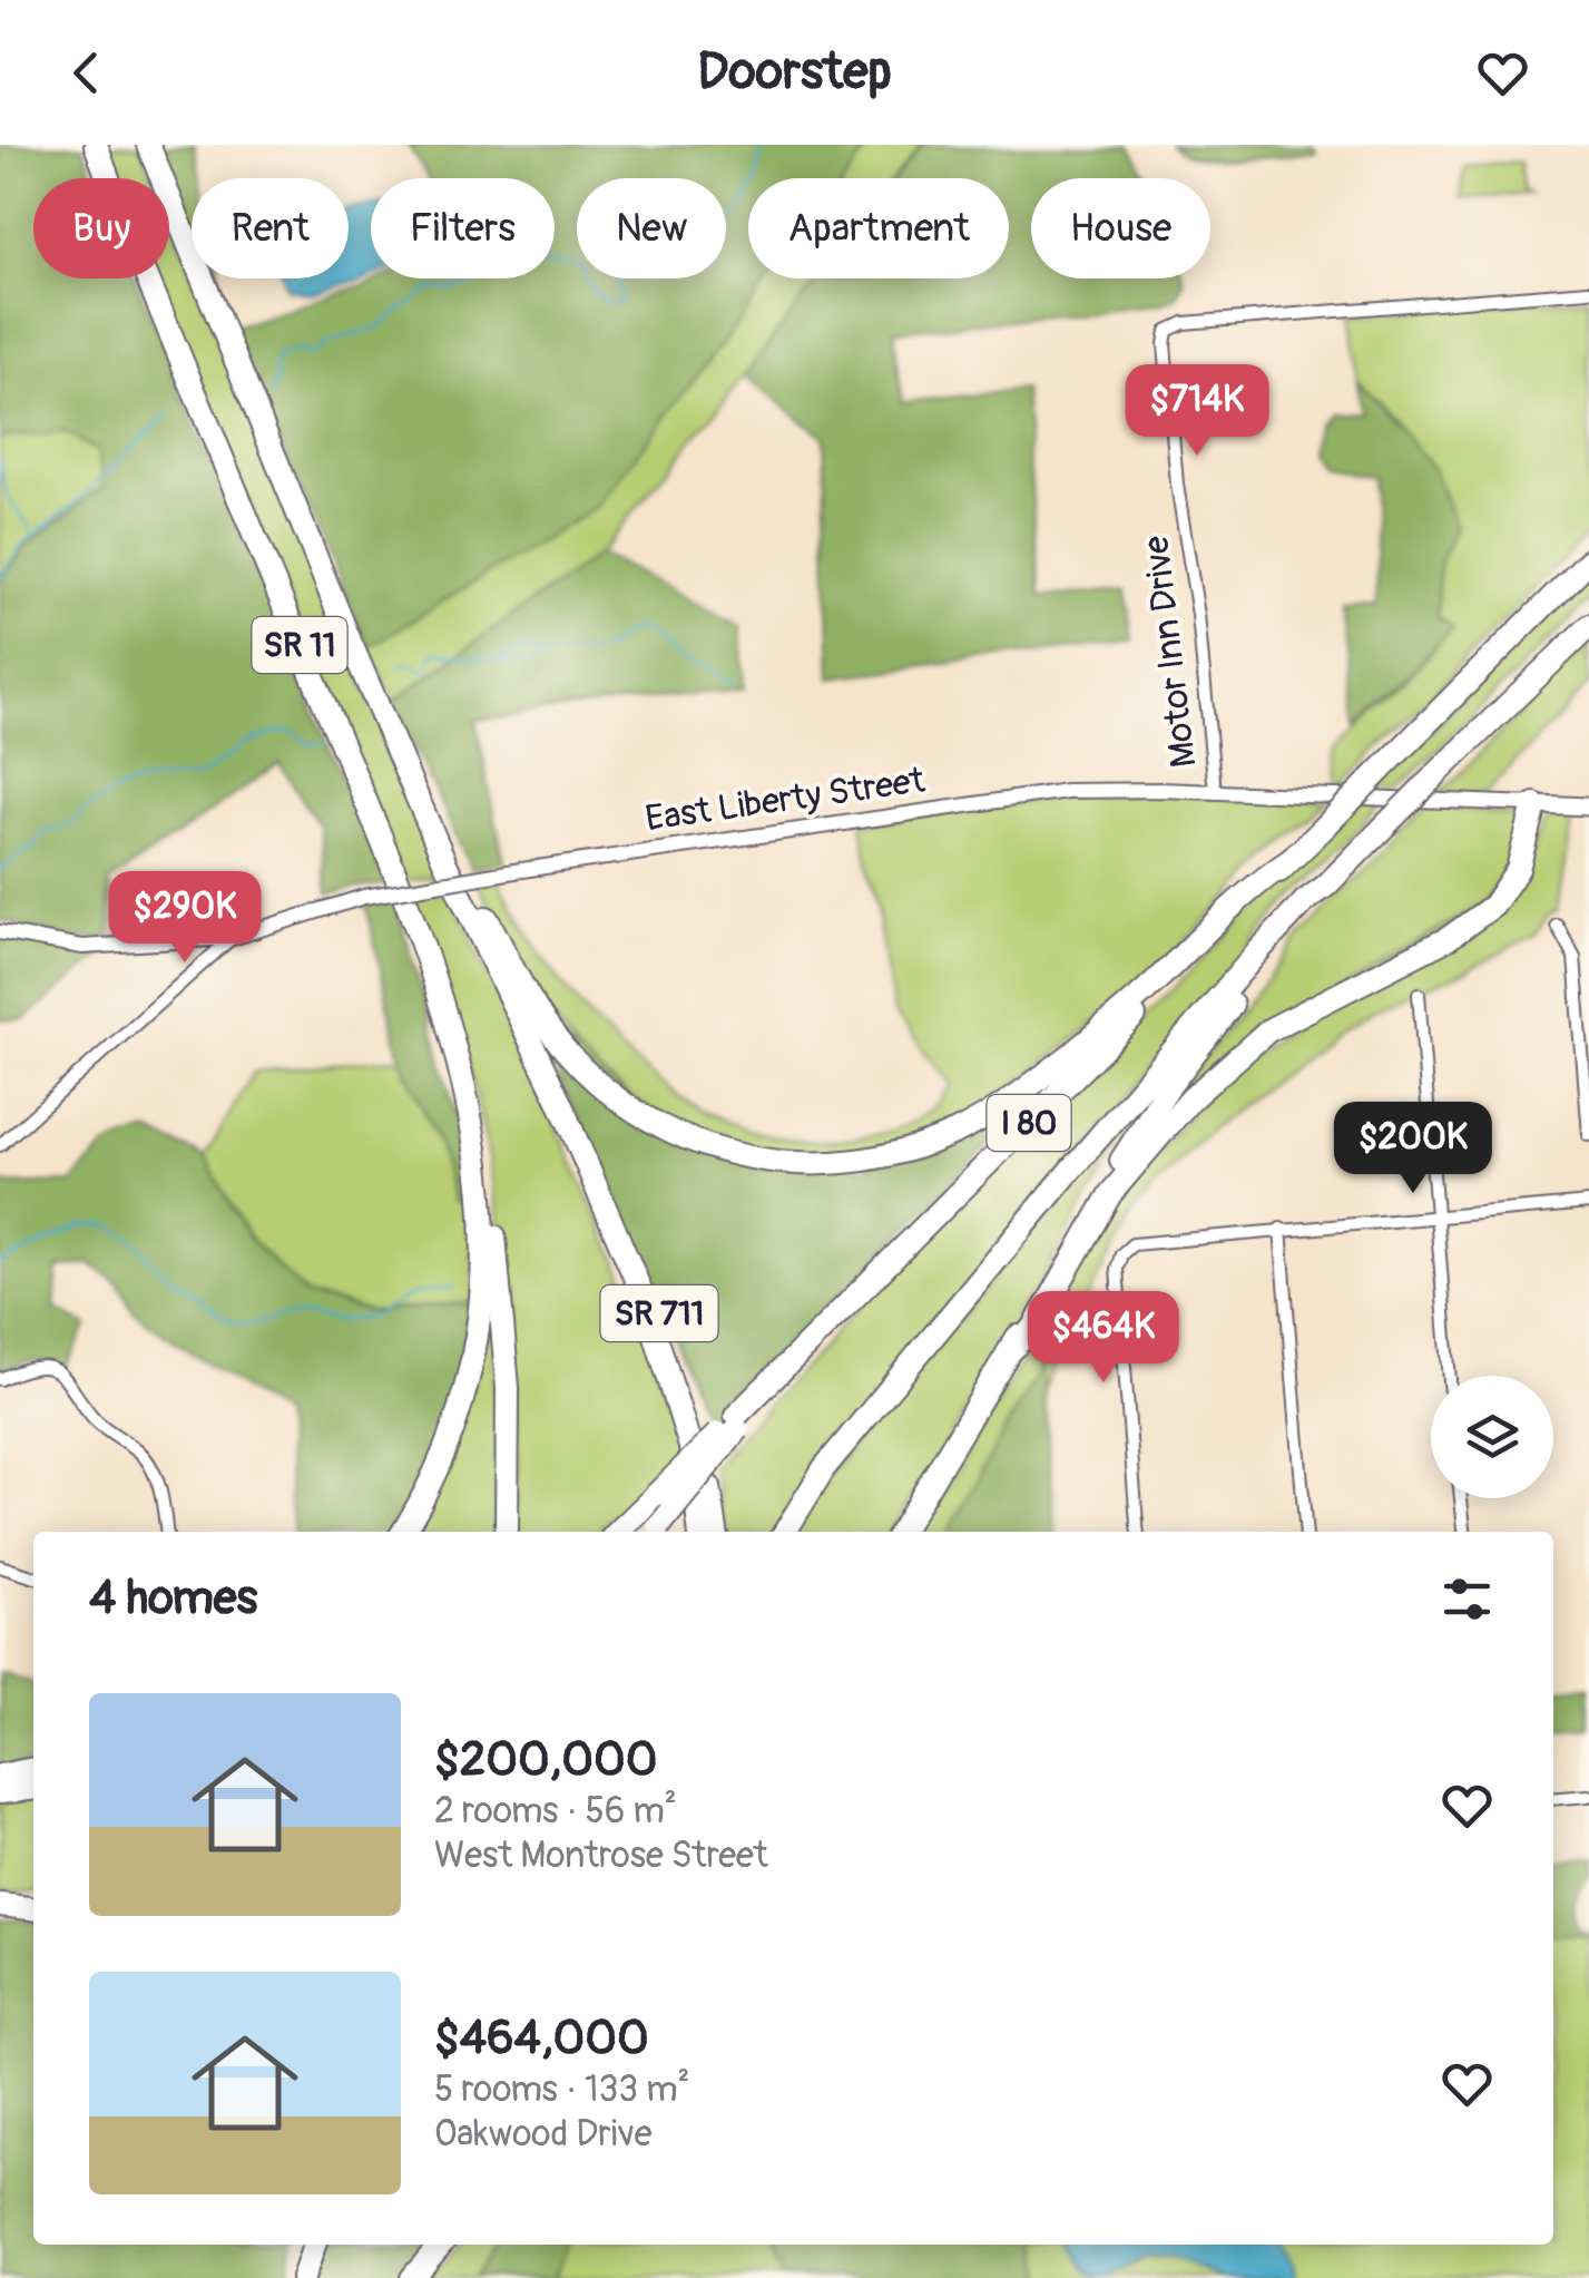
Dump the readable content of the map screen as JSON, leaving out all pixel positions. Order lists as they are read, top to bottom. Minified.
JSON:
{"streets":{"highway":["SR 11","I 80","SR 711"],"main road":["East Liberty Street"],"street":["Motor Inn Drive"]},"crossings":[["SR 11","SR 711"],["Motor Inn Drive","East Liberty Street"]],"page":{"header":"Doorstep","chip":["Buy","Rent","Filters","New","Apartment","House"],"price":["$714K","$290K","$200K","$464K"],"heading":"4 homes","list":[{"name":"$200,000","note":"2 rooms · 56 m² · West Montrose Street"},{"name":"$464,000","note":"5 rooms · 133 m² · Oakwood Drive"}]}}
